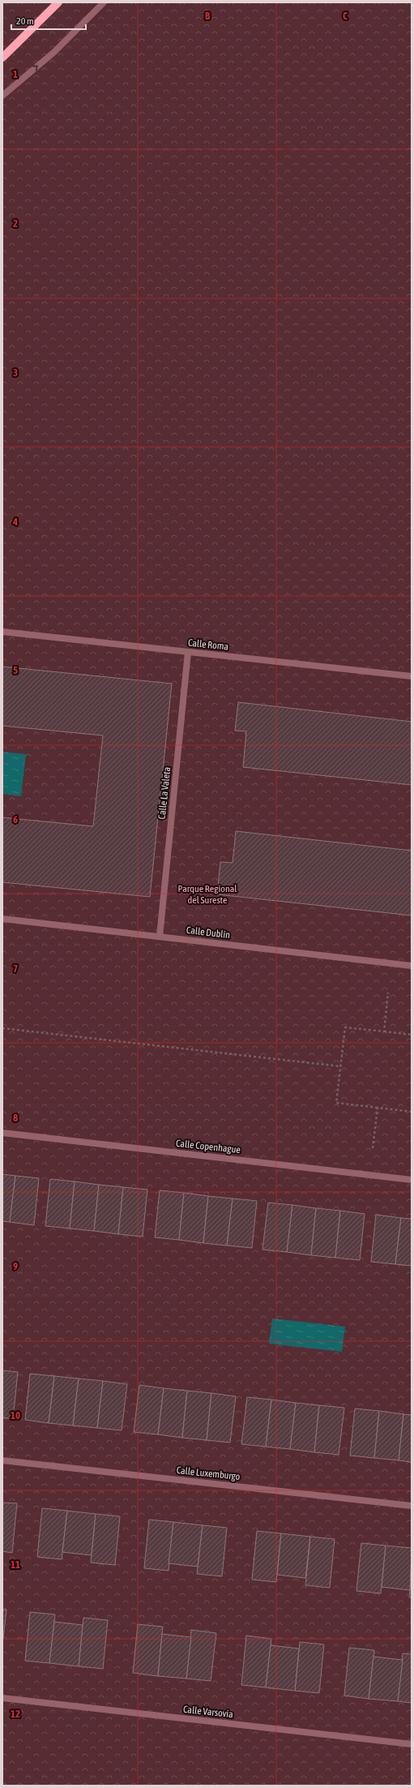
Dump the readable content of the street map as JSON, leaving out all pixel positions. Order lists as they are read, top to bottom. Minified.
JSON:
{"streets":{"street":["Calle Roma","Calle La Valeta","Calle Dublín","Calle Copenhague","Calle Luxemburgo","Calle Varsovia"]},"crossings":[["Calle Roma","Calle La Valeta"],["Calle La Valeta","Calle Dublín"]],"parks":["Parque Regional del Sureste"],"scale_bar":"20 m","grid":{"columns":["B","C"],"rows":["1","2","3","4","5","6","7","8","9","10","11","12"]}}
